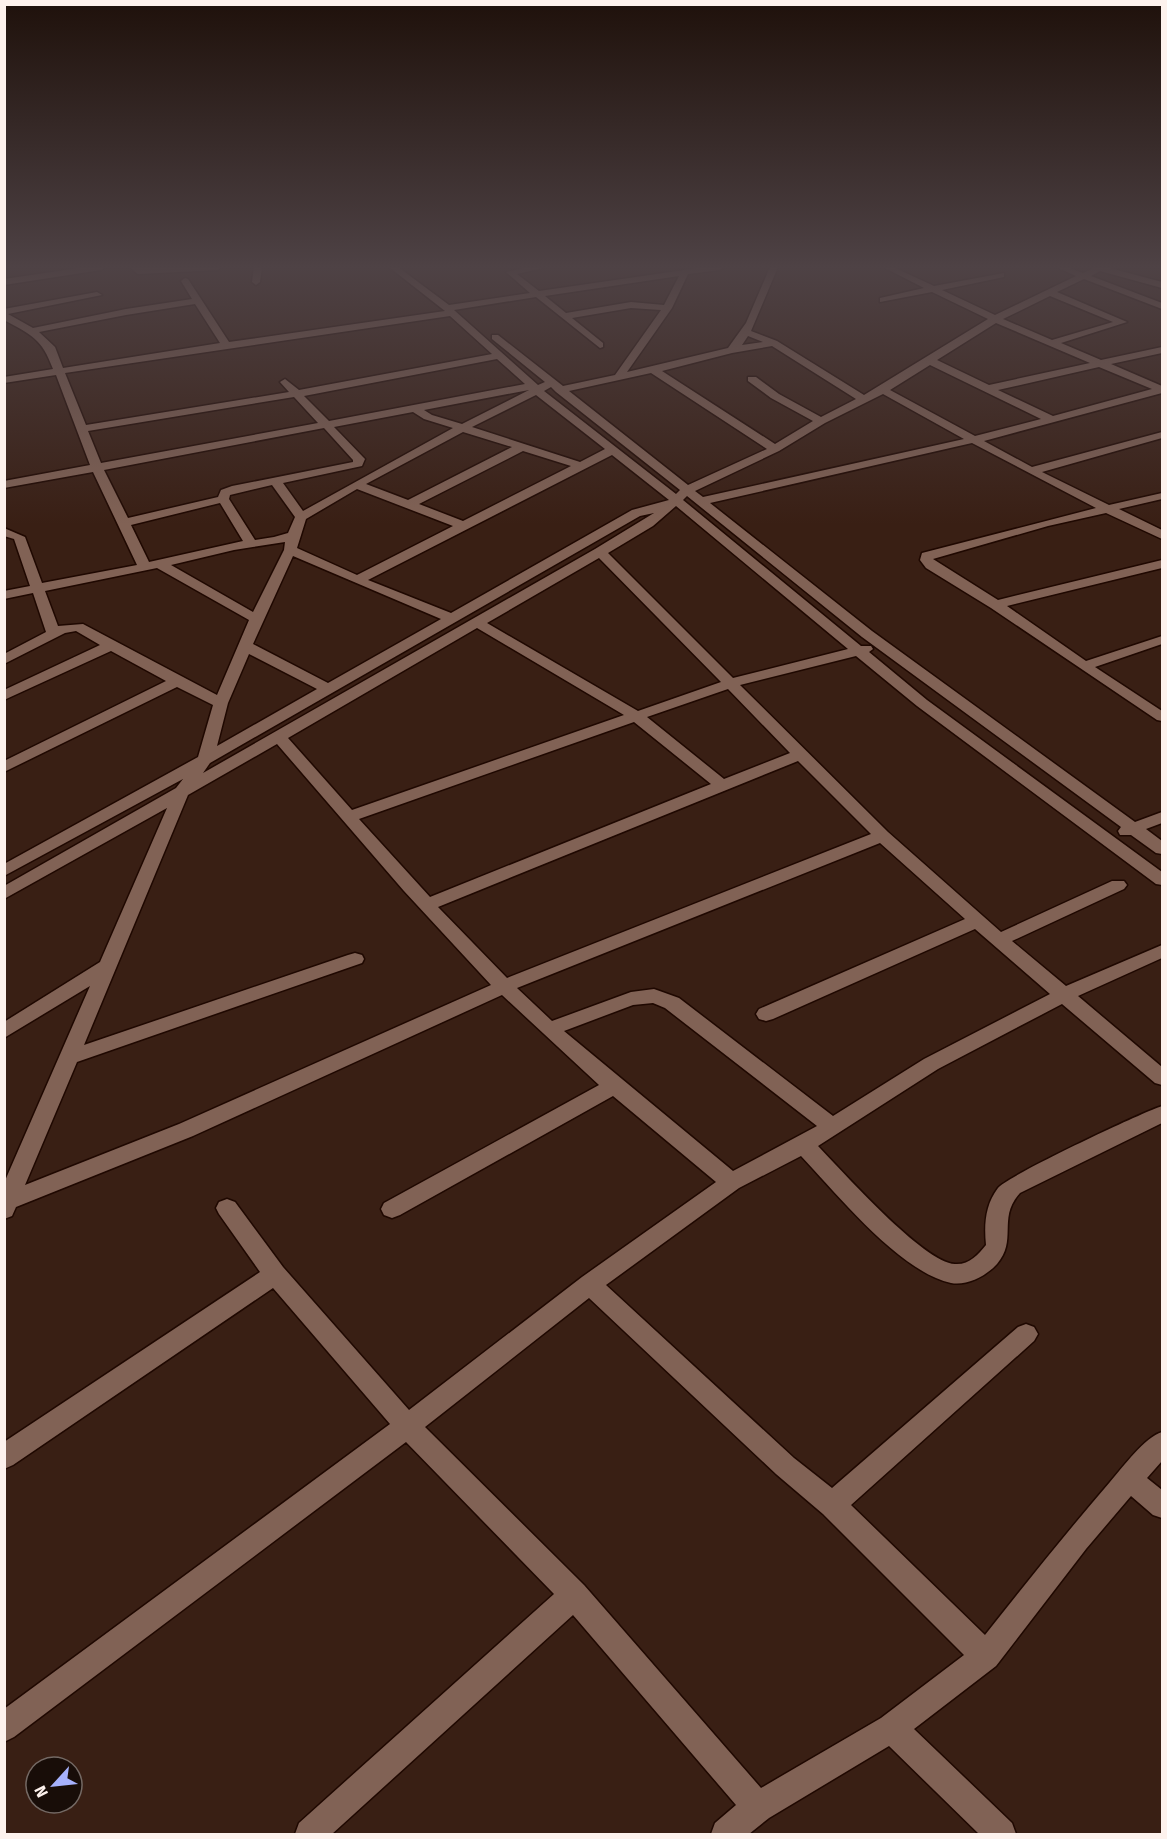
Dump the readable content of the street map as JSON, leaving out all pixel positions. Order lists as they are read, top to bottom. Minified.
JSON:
{"north":"bottom left"}
